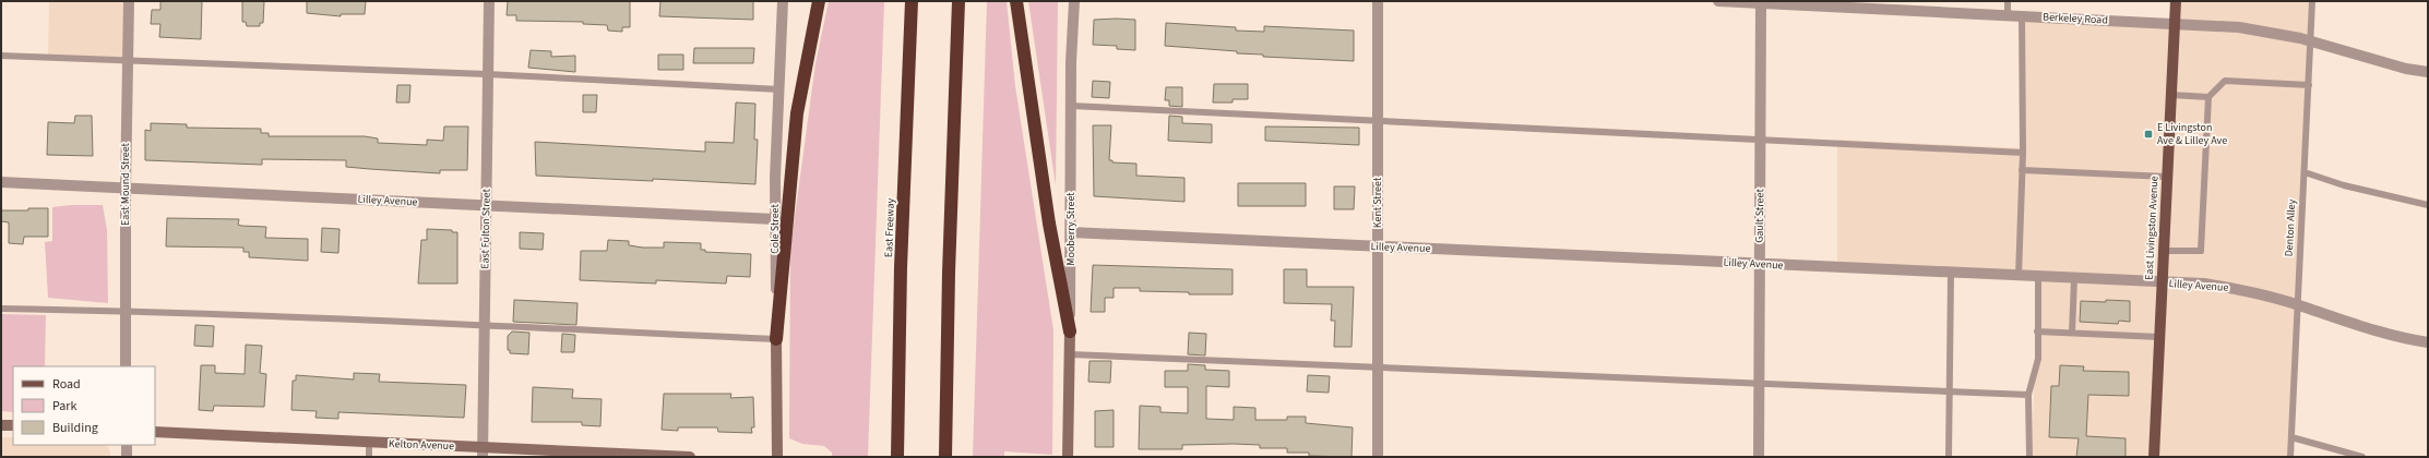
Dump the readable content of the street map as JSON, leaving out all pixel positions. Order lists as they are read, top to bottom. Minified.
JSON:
{"streets":{"highway":["East Freeway"],"main road":["East Livingston Avenue","Cole Street","Mooberry Street","Kelton Avenue"],"street":["Berkeley Road","East Mound Street","Lilley Avenue","Kent Street","Gault Street","East Fulton Street"],"lane":["Denton Alley"]},"crossings":[["Berkeley Road","Gault Street"],["Berkeley Road","East Livingston Avenue"],["Berkeley Road","Denton Alley"],["East Mound Street","Lilley Avenue"],["Lilley Avenue","Kent Street"],["Lilley Avenue","Gault Street"],["Lilley Avenue","East Livingston Avenue"],["Lilley Avenue","Denton Alley"],["Lilley Avenue","East Fulton Street"],["Lilley Avenue","Cole Street"],["Lilley Avenue","Mooberry Street"],["East Fulton Street","Kelton Avenue"]],"places":{"transit":["E Livingston Ave & Lilley Ave"]},"legend":["Road","Park","Building"]}
